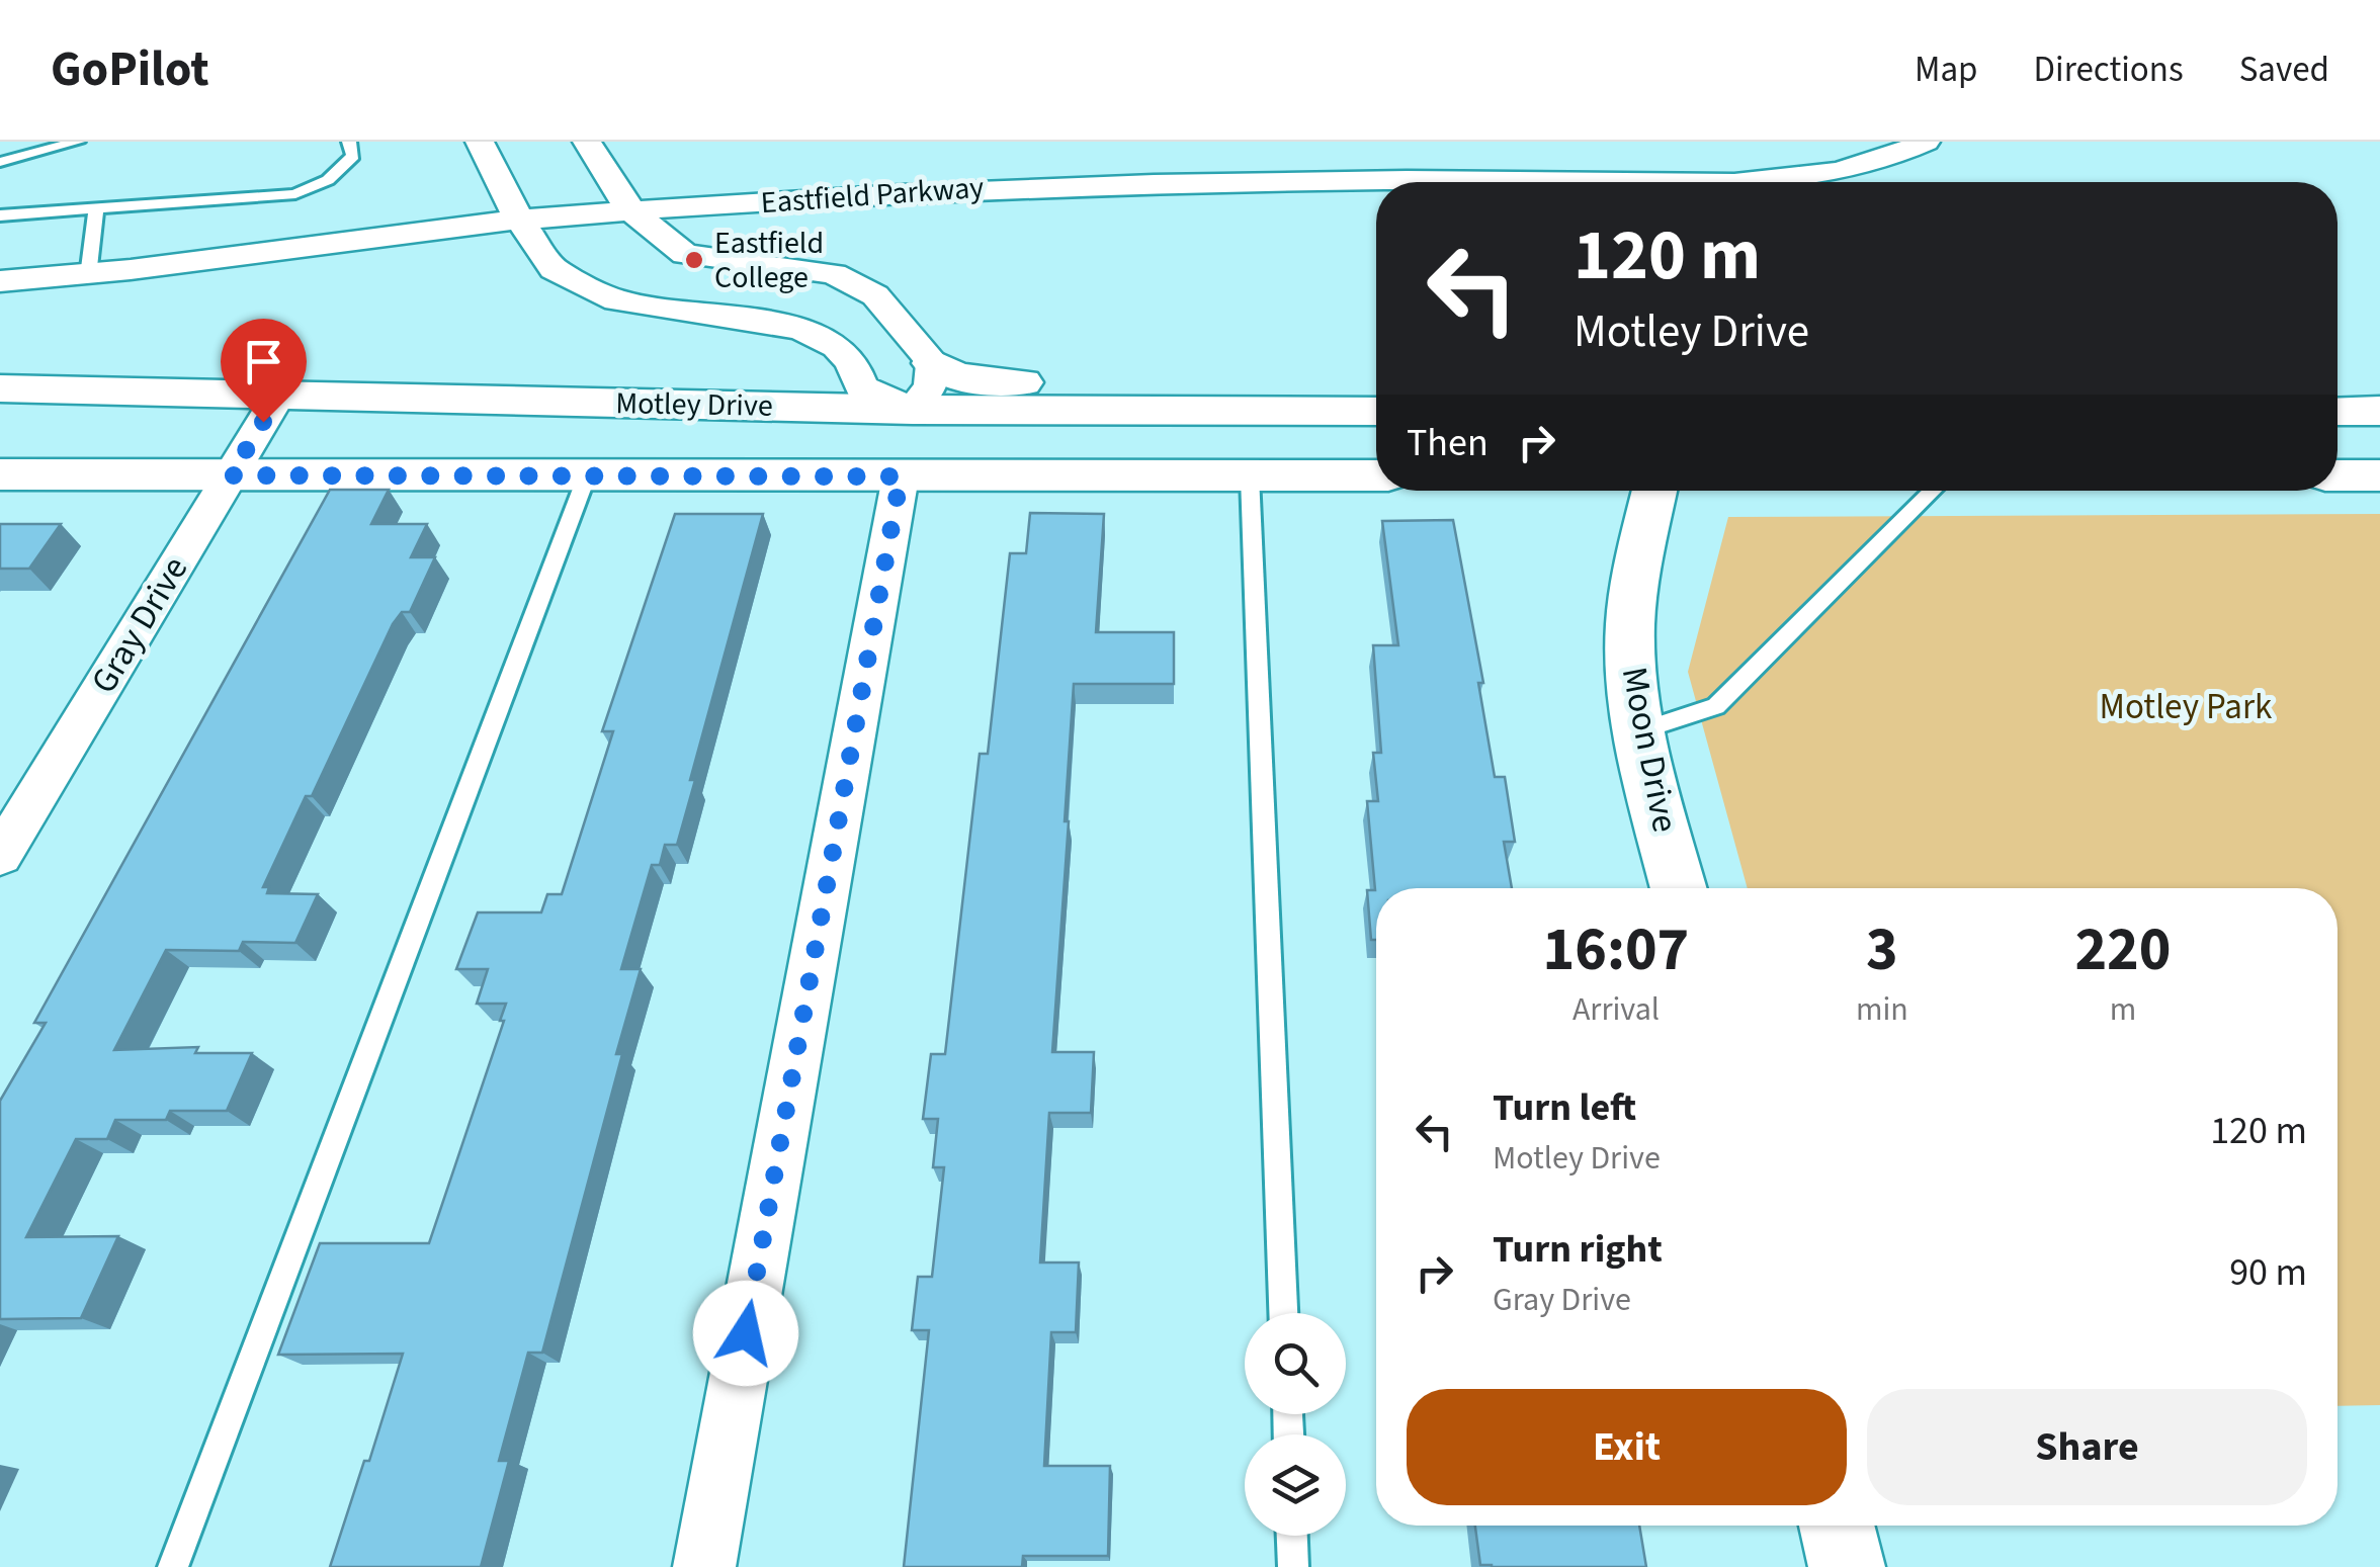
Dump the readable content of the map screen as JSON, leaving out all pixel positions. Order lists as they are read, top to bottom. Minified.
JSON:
{"streets":{"main road":["Motley Drive","Moon Drive"],"street":["Eastfield Parkway","Gray Drive"]},"crossings":[["Motley Drive","Gray Drive"]],"parks":["Motley Park"],"places":["Eastfield College"],"page":{"header":"GoPilot","nav":["Map","Directions","Saved"],"turn":["120 m","Motley Drive"],"then":"Then","eta":["16:07","Arrival","3","min","220","m"],"list":[{"name":"Turn left","note":"Motley Drive","value":"120 m"},{"name":"Turn right","note":"Gray Drive","value":"90 m"}],"buttons":["Exit","Share"]}}
